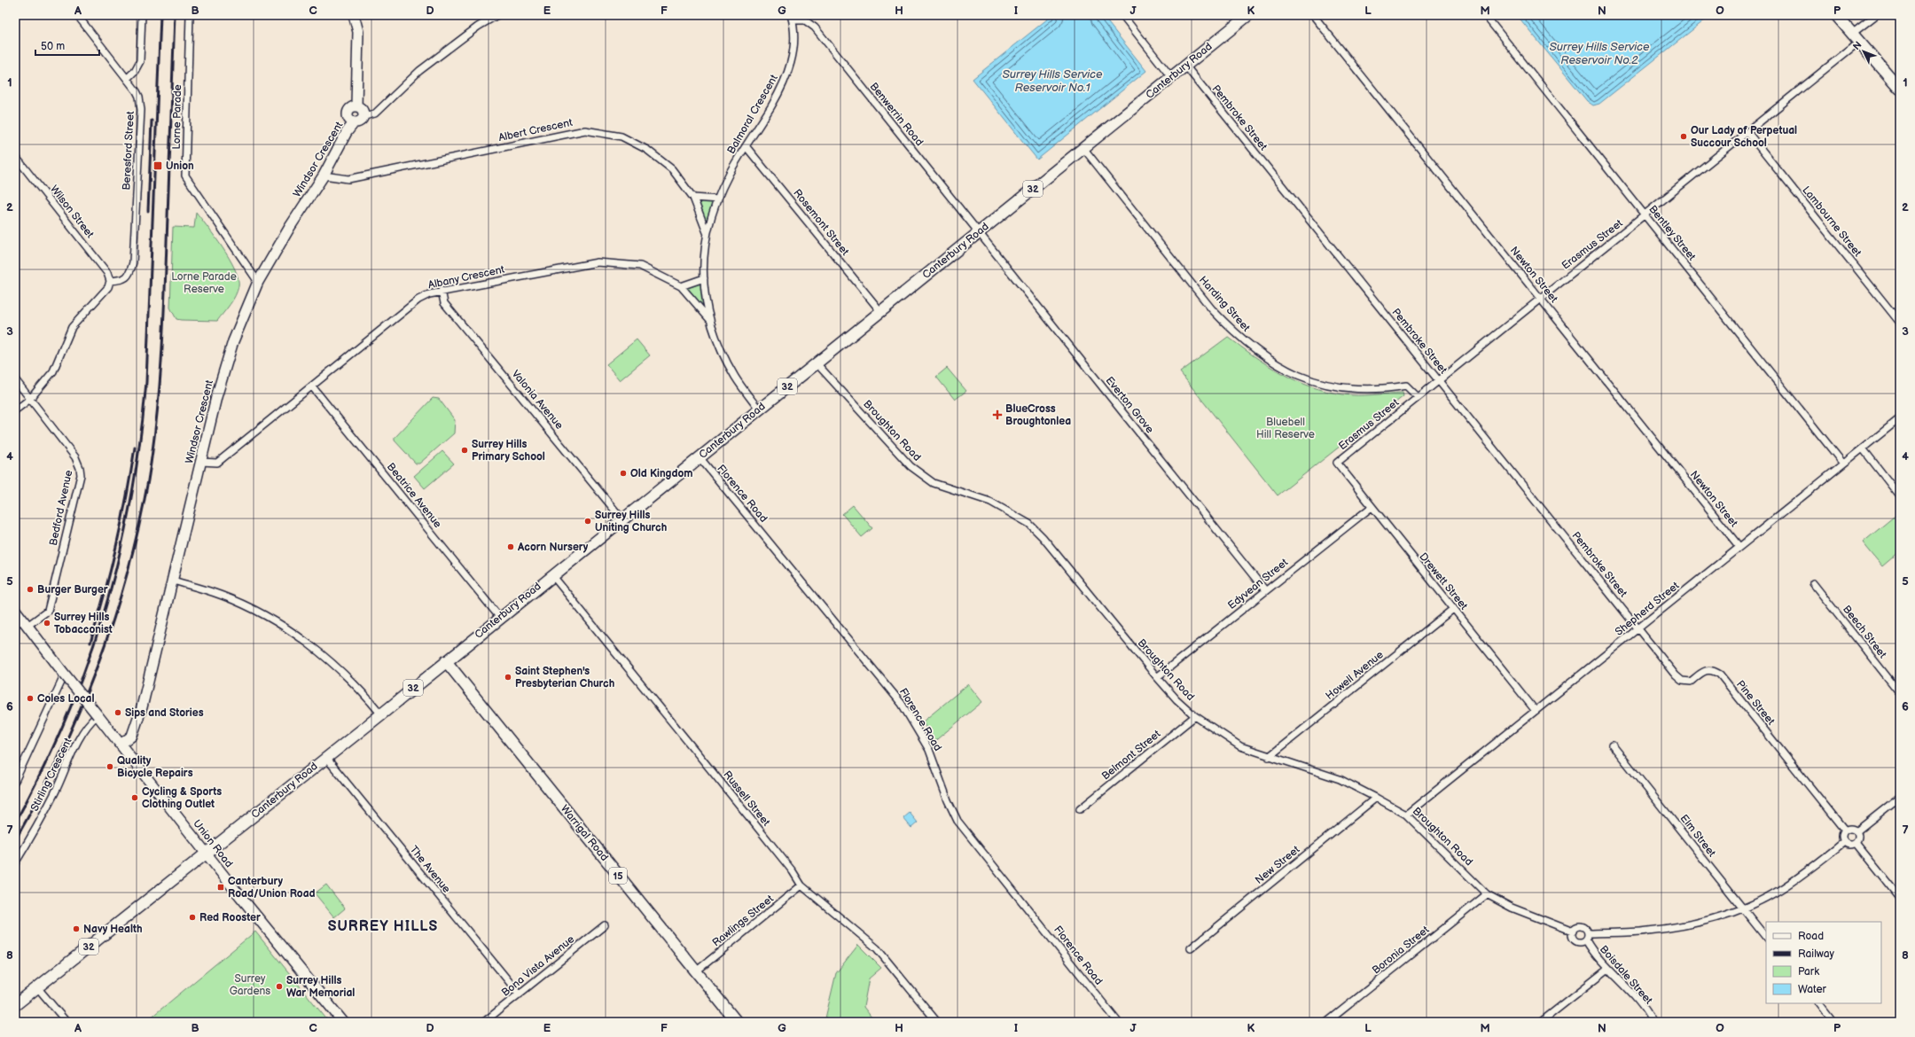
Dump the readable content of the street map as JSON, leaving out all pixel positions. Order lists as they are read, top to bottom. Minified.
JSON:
{"streets":{"main road":["Canterbury Road","32","Warrigal Road","15"],"street":["Balmoral Crescent","Benwerrin Road","Lorne Parade","Pembroke Street","Albert Crescent","Beresford Street","Windsor Crescent","Wilson Street","Lambourne Street","Rosemont Street","Bentley Street","Erasmus Street","Newton Street","Albany Crescent","Harding Street","Valonia Avenue","Everton Grove","Broughton Road","Florence Road","Beatrice Avenue","Bedford Avenue","Drewett Street","Edyvean Street","Shepherd Street","Beech Street","Howell Avenue","Pine Street","Belmont Street","Stirling Crescent","Russell Street","Elm Street","Union Road","New Street","The Avenue","Rawlings Street","Boronia Street","Bona Vista Avenue","Boisdale Street"]},"crossings":[["Canterbury Road","Balmoral Crescent"],["Canterbury Road","Benwerrin Road"],["Canterbury Road","Pembroke Street"],["Canterbury Road","Rosemont Street"],["Canterbury Road","Harding Street"],["Canterbury Road","Valonia Avenue"],["Canterbury Road","Everton Grove"],["Canterbury Road","Broughton Road"],["Canterbury Road","Florence Road"],["Canterbury Road","Beatrice Avenue"],["Canterbury Road","Russell Street"],["Canterbury Road","Warrigal Road"],["Canterbury Road","Union Road"],["Canterbury Road","The Avenue"],["Balmoral Crescent","Benwerrin Road"],["Balmoral Crescent","Albert Crescent"],["Balmoral Crescent","Rosemont Street"],["Balmoral Crescent","Albany Crescent"],["Benwerrin Road","Everton Grove"],["Lorne Parade","Windsor Crescent"],["Pembroke Street","Erasmus Street"],["Pembroke Street","Shepherd Street"],["Pembroke Street","Pine Street"],["Albert Crescent","Windsor Crescent"],["Beresford Street","Wilson Street"],["Windsor Crescent","Albany Crescent"],["Windsor Crescent","Union Road"],["Lambourne Street","Erasmus Street"],["Bentley Street","Erasmus Street"],["Bentley Street","Shepherd Street"],["Erasmus Street","Newton Street"],["Erasmus Street","Harding Street"],["Erasmus Street","Drewett Street"],["Newton Street","Shepherd Street"],["Albany Crescent","Valonia Avenue"],["Albany Crescent","Beatrice Avenue"],["Everton Grove","Edyvean Street"],["Broughton Road","Edyvean Street"],["Broughton Road","Shepherd Street"],["Broughton Road","Howell Avenue"],["Broughton Road","Belmont Street"],["Broughton Road","New Street"],["Broughton Road","Boronia Street"],["Broughton Road","Boisdale Street"],["Bedford Avenue","Union Road"],["Drewett Street","Edyvean Street"],["Drewett Street","Shepherd Street"],["Drewett Street","Howell Avenue"],["Shepherd Street","Pine Street"],["Stirling Crescent","Union Road"],["Russell Street","Rawlings Street"],["Warrigal Road","Rawlings Street"],["The Avenue","Bona Vista Avenue"]],"districts":["SURREY HILLS"],"water":["Surrey Hills Service Reservoir No.2","Surrey Hills Service Reservoir No.1"],"parks":["Lorne Parade Reserve","Bluebell Hill Reserve","Surrey Gardens"],"places":{"other":["Our Lady of Perpetual Succour School","Surrey Hills Primary School","Old Kingdom","Surrey Hills Uniting Church","Acorn Nursery","Burger Burger","Surrey Hills Tobacconist","Saint Stephen's Presbyterian Church","Coles Local","Sips and Stories","Quality Bicycle Repairs","Cycling & Sports Clothing Outlet","Red Rooster","Navy Health","Surrey Hills War Memorial"],"transit":["Union","Canterbury Road/Union Road"],"health":["BlueCross Broughtonlea"]},"legend":["Road","Railway","Park","Water"],"scale_bar":"50 m","north":"top left","grid":{"columns":["A","B","C","D","E","F","G","H","I","J","K","L","M","N","O","P"],"rows":["1","2","3","4","5","6","7","8"]}}
